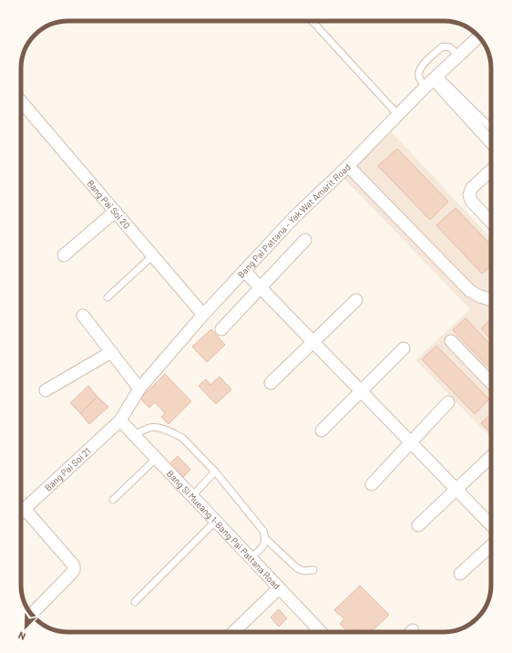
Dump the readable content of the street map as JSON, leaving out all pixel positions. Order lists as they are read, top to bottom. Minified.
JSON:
{"streets":{"street":["Bang Pai Soi 20","Bang Pai Pattana - Yak Wat Amarit Road","Bang Pai Soi 21","Bang Si Mueang 1-Bang Pai Pattana Road"]},"crossings":[["Bang Pai Soi 20","Bang Pai Pattana - Yak Wat Amarit Road"],["Bang Pai Pattana - Yak Wat Amarit Road","Bang Pai Soi 21"],["Bang Pai Pattana - Yak Wat Amarit Road","Bang Si Mueang 1-Bang Pai Pattana Road"],["Bang Pai Soi 21","Bang Si Mueang 1-Bang Pai Pattana Road"]],"north":"bottom left"}
